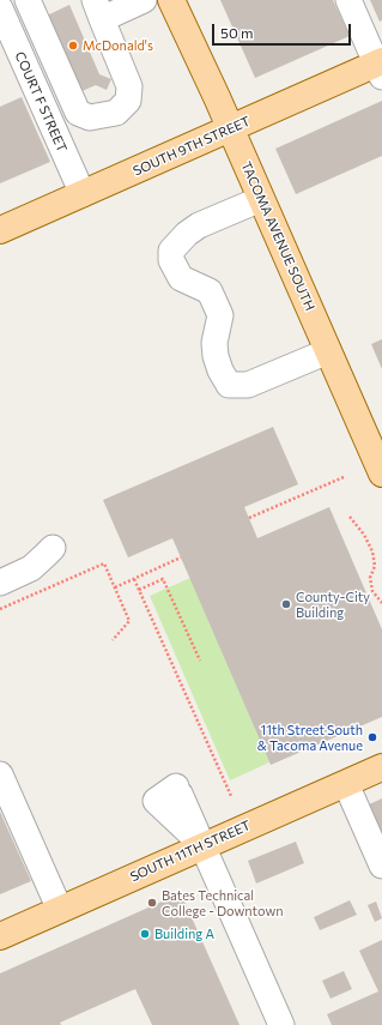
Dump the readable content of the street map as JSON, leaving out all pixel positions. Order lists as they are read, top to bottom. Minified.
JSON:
{"streets":{"main road":["SOUTH 9TH STREET","TACOMA AVENUE SOUTH","SOUTH 11TH STREET"],"street":["COURT F STREET"]},"crossings":[["COURT F STREET","SOUTH 9TH STREET"],["SOUTH 9TH STREET","TACOMA AVENUE SOUTH"]],"places":["McDonald's","County-City Building","11th Street South & Tacoma Avenue","Bates Technical College - Downtown","Building A"],"scale_bar":"50 m"}
